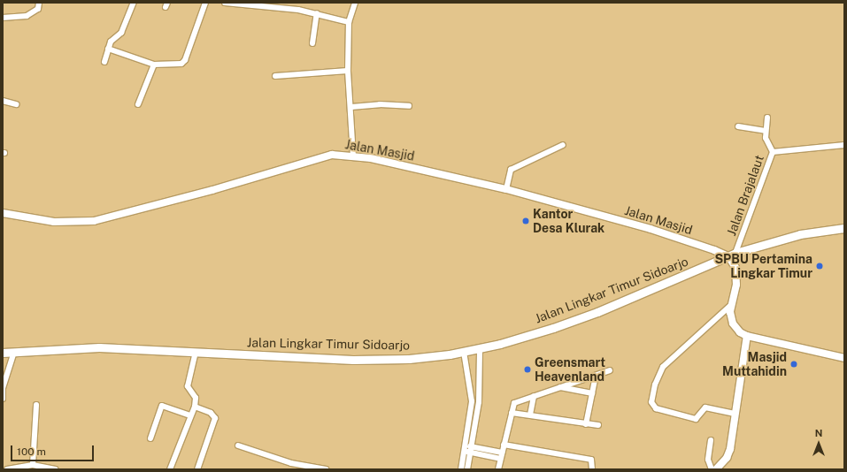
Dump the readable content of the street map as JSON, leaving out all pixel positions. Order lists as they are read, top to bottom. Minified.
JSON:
{"streets":{"main road":["Jalan Lingkar Timur Sidoarjo"],"street":["Jalan Masjid","Jalan Brajalaut"]},"crossings":[["Jalan Masjid","Jalan Brajalaut"],["Jalan Masjid","Jalan Lingkar Timur Sidoarjo"],["Jalan Brajalaut","Jalan Lingkar Timur Sidoarjo"]],"places":["Kantor Desa Klurak","SPBU Pertamina Lingkar Timur","Masjid Muttahidin","Greensmart Heavenland"],"scale_bar":"100 m","north":"top"}
